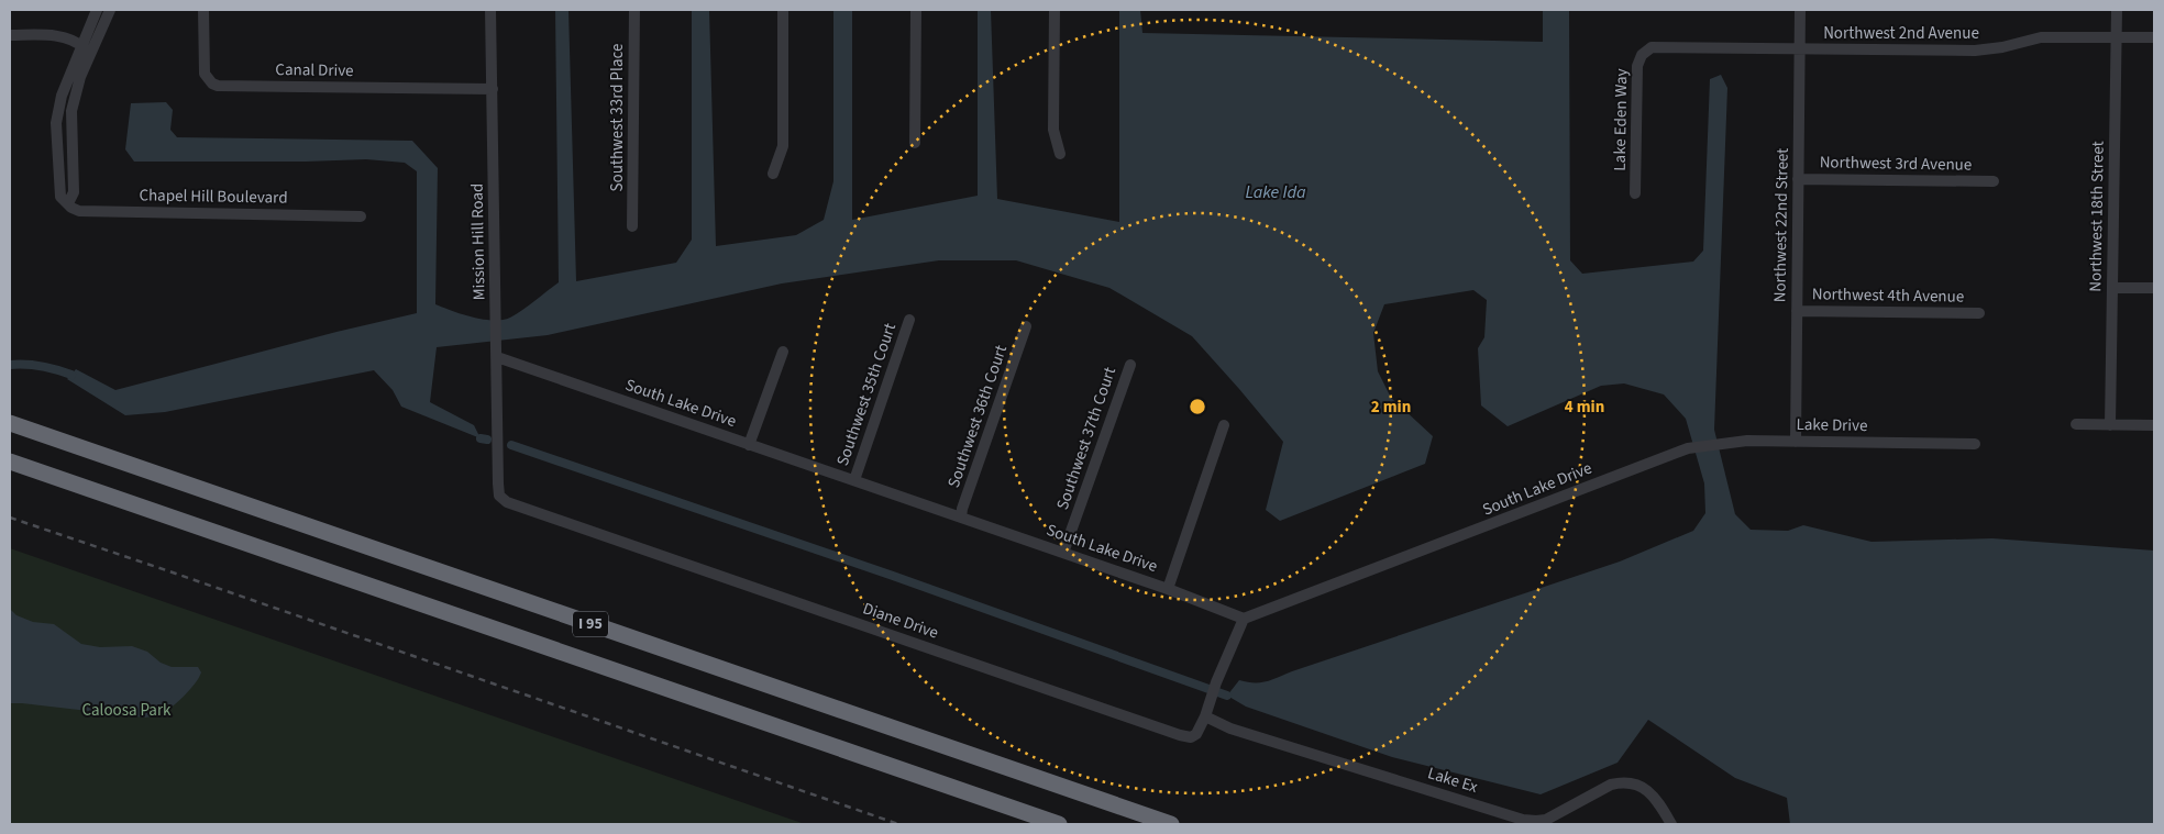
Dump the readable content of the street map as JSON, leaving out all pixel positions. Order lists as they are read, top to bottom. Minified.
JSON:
{"streets":{"highway":["I 95"],"street":["Northwest 2nd Avenue","Canal Drive","Southwest 33rd Place","Lake Eden Way","Northwest 3rd Avenue","Chapel Hill Boulevard","Northwest 18th Street","Northwest 22nd Street","Mission Hill Road","Northwest 4th Avenue","Southwest 35th Court","South Lake Drive","Southwest 36th Court","Lake Drive","Southwest 37th Court","Diane Drive","Lake Ex"]},"crossings":[["Northwest 2nd Avenue","Lake Eden Way"],["Northwest 2nd Avenue","Northwest 18th Street"],["Northwest 2nd Avenue","Northwest 22nd Street"],["Canal Drive","Mission Hill Road"],["Northwest 3rd Avenue","Northwest 22nd Street"],["Northwest 22nd Street","Northwest 4th Avenue"],["Northwest 22nd Street","Lake Drive"],["Mission Hill Road","South Lake Drive"],["Mission Hill Road","Diane Drive"],["Southwest 35th Court","South Lake Drive"],["South Lake Drive","Southwest 36th Court"],["South Lake Drive","Lake Drive"],["South Lake Drive","Southwest 37th Court"],["South Lake Drive","Diane Drive"],["Diane Drive","Lake Ex"]],"water":["Lake Ida"],"parks":["Caloosa Park"],"rings":["2 min","4 min"]}
